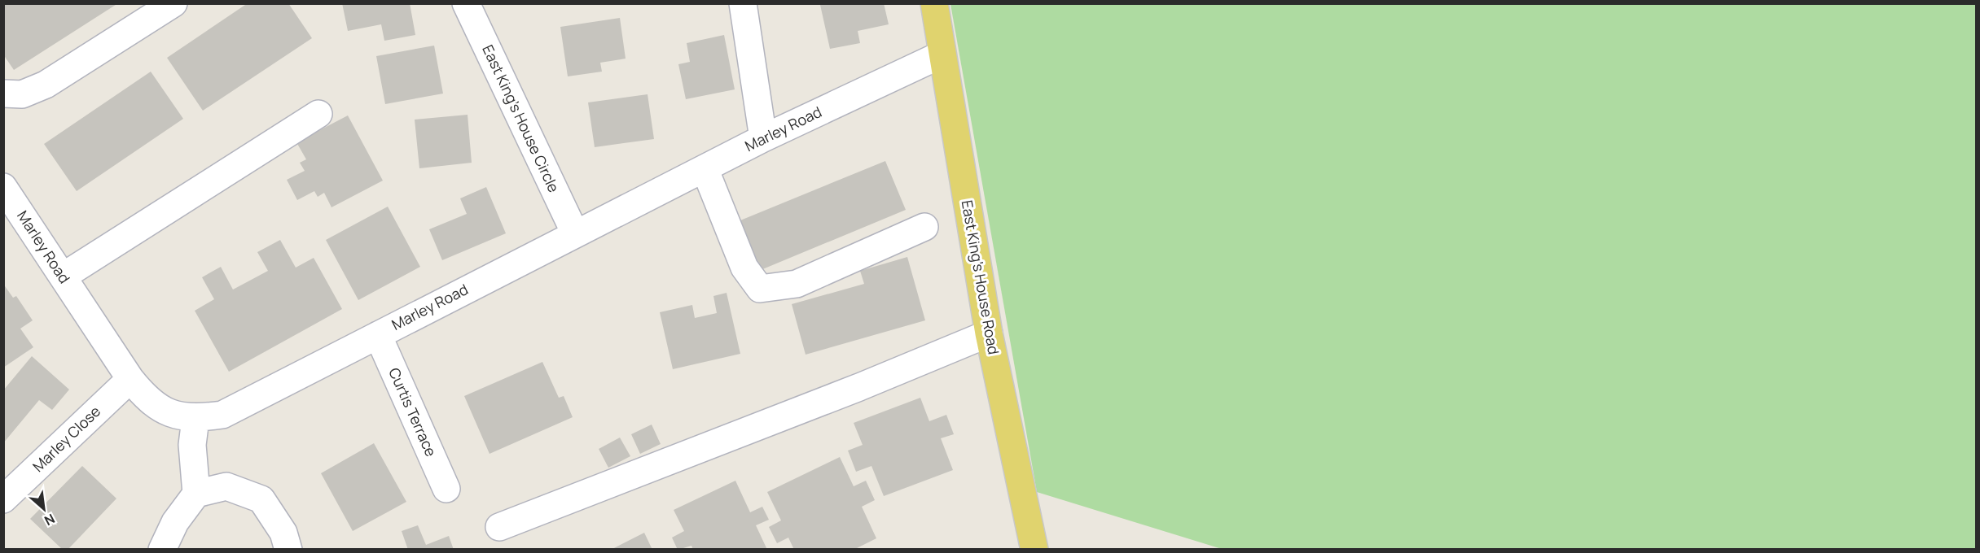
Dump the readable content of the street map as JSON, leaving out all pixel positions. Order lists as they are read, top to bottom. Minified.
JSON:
{"streets":{"main road":["East King's House Road"],"street":["East King's House Circle","Marley Road","Curtis Terrace","Marley Close"]},"crossings":[["East King's House Circle","Marley Road"],["Marley Road","East King's House Road"],["Marley Road","Curtis Terrace"],["Marley Road","Marley Close"]],"north":"bottom right"}
